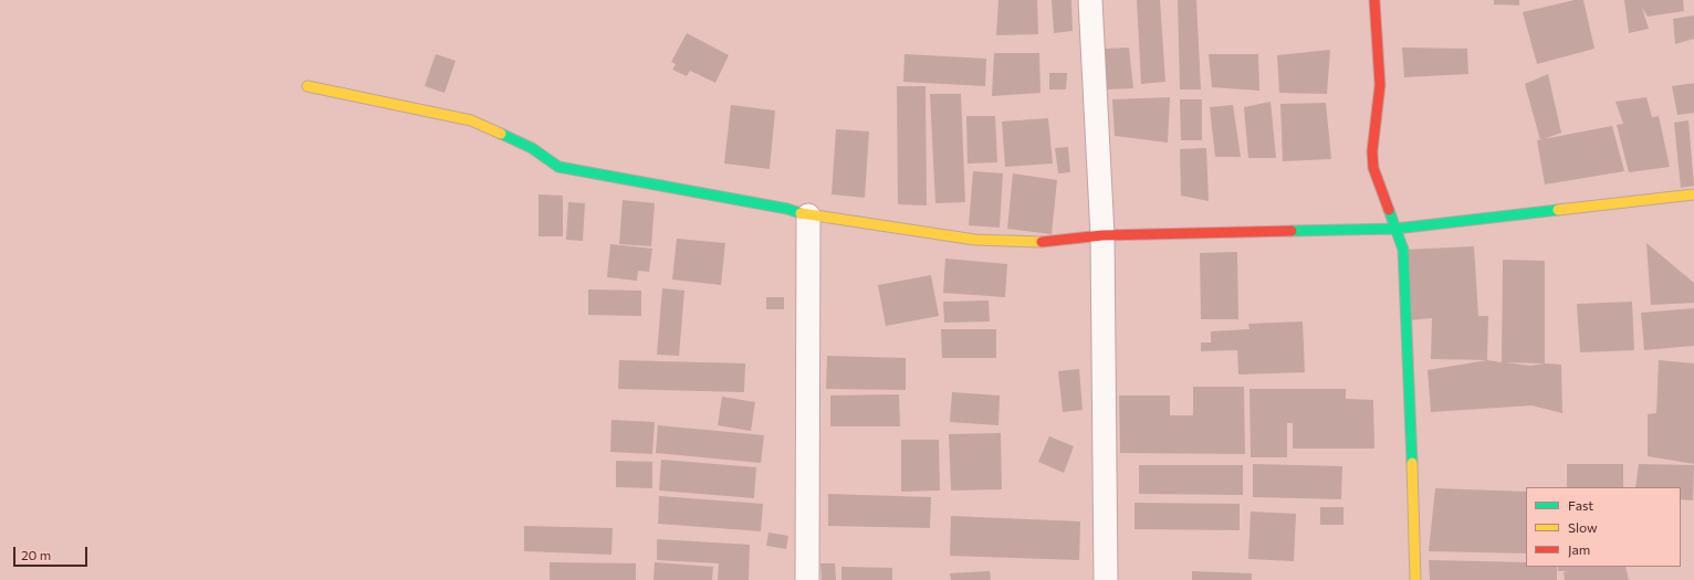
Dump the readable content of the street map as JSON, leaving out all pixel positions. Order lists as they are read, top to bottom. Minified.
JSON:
{"legend":["Fast","Slow","Jam"],"scale_bar":"20 m"}
